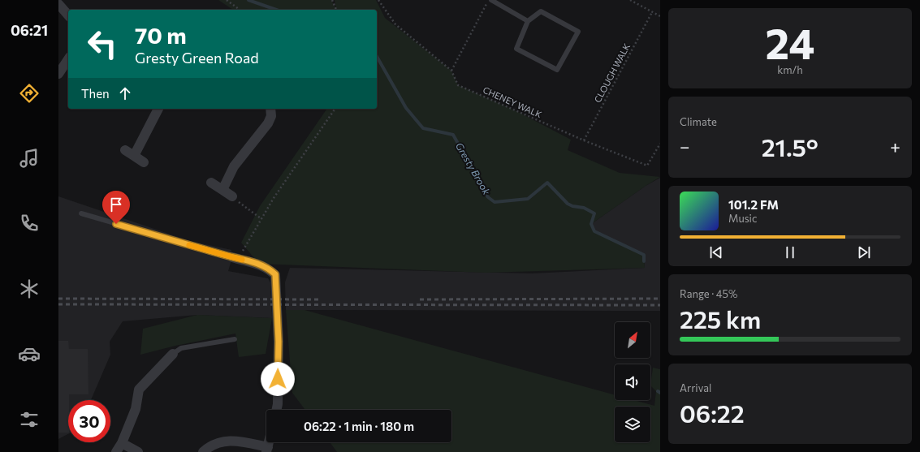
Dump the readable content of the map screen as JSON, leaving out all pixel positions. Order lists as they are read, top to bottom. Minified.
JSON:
{"streets":{"path":["CLOUGH WALK","CHENEY WALK"]},"crossings":[["CLOUGH WALK","CHENEY WALK"]],"water":["Gresty Brook"],"north":"top right","page":{"tabs":"06:21","tile":[["24","km/h"],"Climate",["Range · 45%","225 km"],["Arrival","06:22"]],"turn":["70 m","Gresty Green Road"],"then":"Then","heat":["−","21.5°","+"],"song":["101.2 FM","Music"],"limit":"30","trip":"06:22 · 1 min · 180 m"}}
